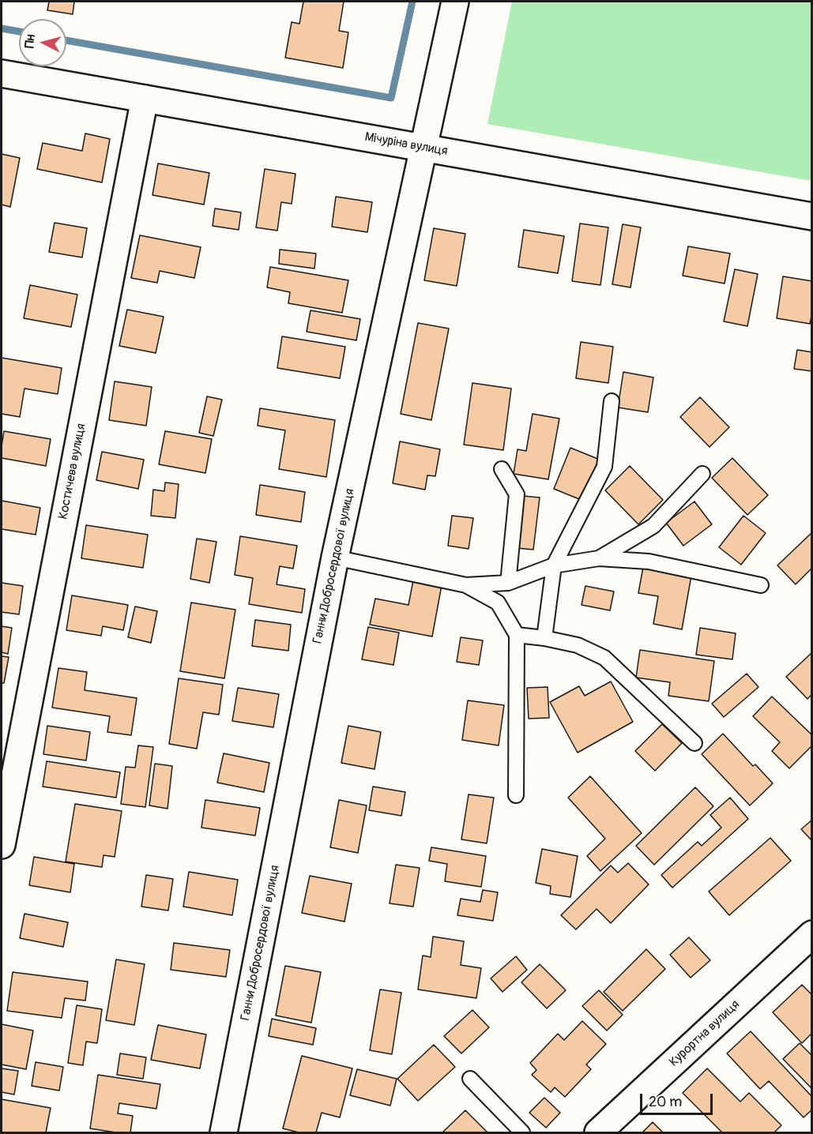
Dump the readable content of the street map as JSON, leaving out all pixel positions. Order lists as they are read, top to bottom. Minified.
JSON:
{"streets":{"street":["Мічуріна вулиця","Костичева вулиця","Ганни Добросердової вулиця","Курортна вулиця"]},"crossings":[["Мічуріна вулиця","Костичева вулиця"],["Мічуріна вулиця","Ганни Добросердової вулиця"]],"scale_bar":"20 m","north":"left"}
